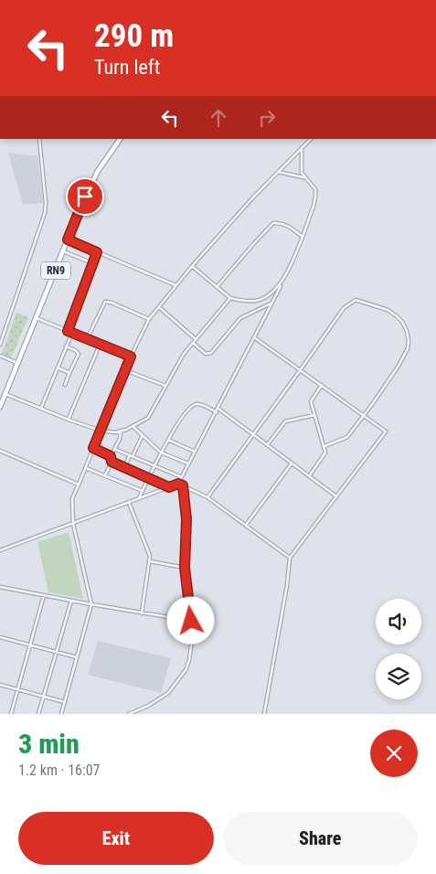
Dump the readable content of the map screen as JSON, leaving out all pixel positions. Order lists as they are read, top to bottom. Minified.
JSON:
{"streets":{"main road":["RN9"]},"page":{"turn":["290 m","Turn left"],"heading":["3 min","1.2 km · 16:07"],"buttons":["Exit","Share"]}}
